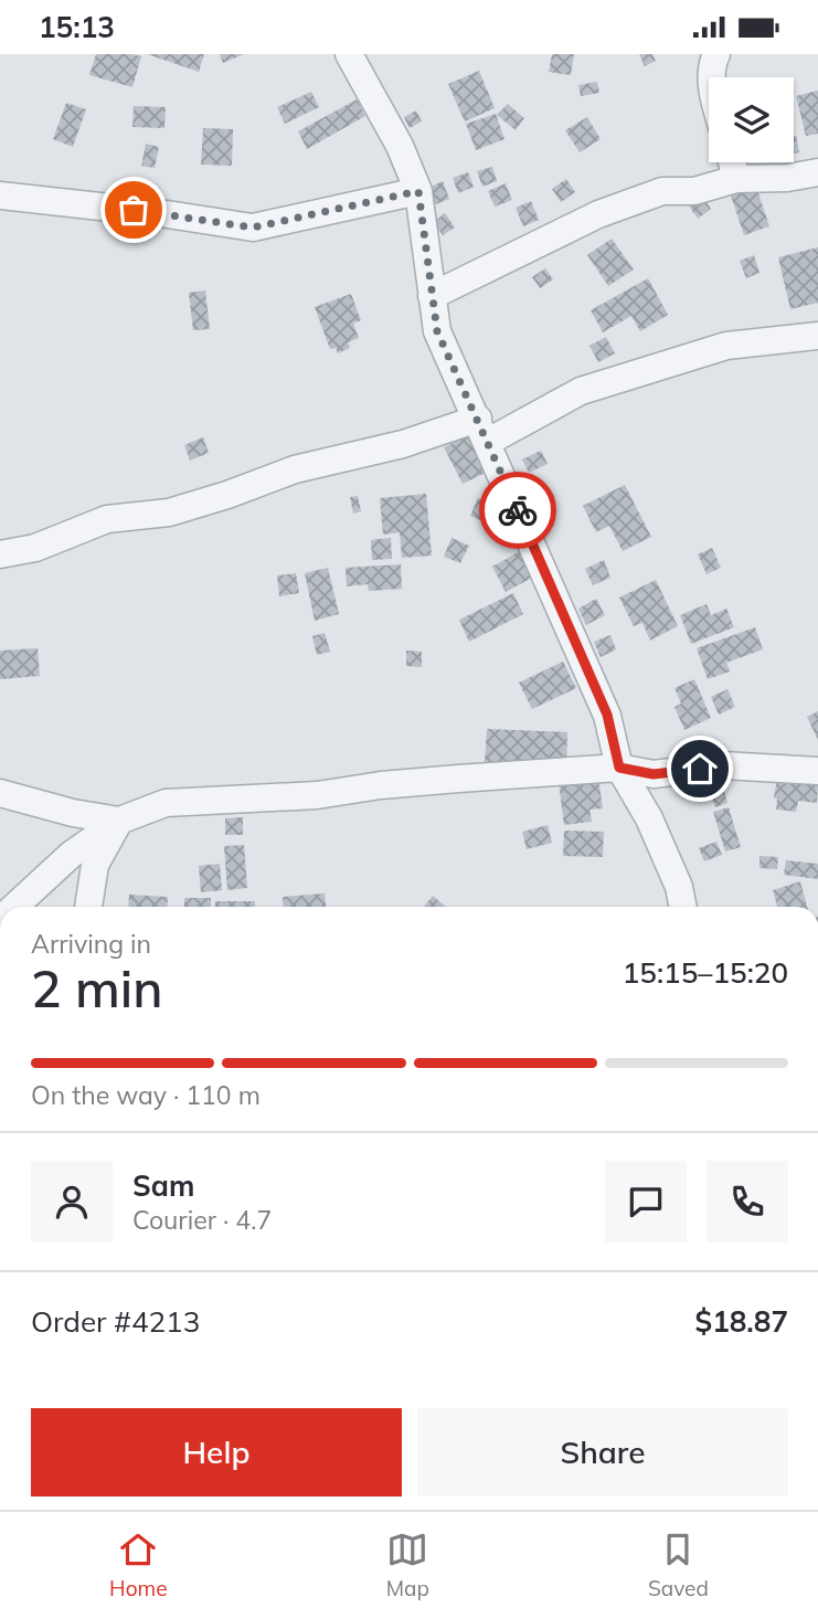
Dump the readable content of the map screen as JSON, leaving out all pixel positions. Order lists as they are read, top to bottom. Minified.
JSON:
{"page":{"status":"15:13","heading":["2 min","Arriving in","15:15–15:20"],"panel":["Sam","Courier · 4.7","Order #4213","$18.87"],"bar":"On the way · 110 m","buttons":["Help","Share"],"tabs":["Home","Map","Saved"]}}
